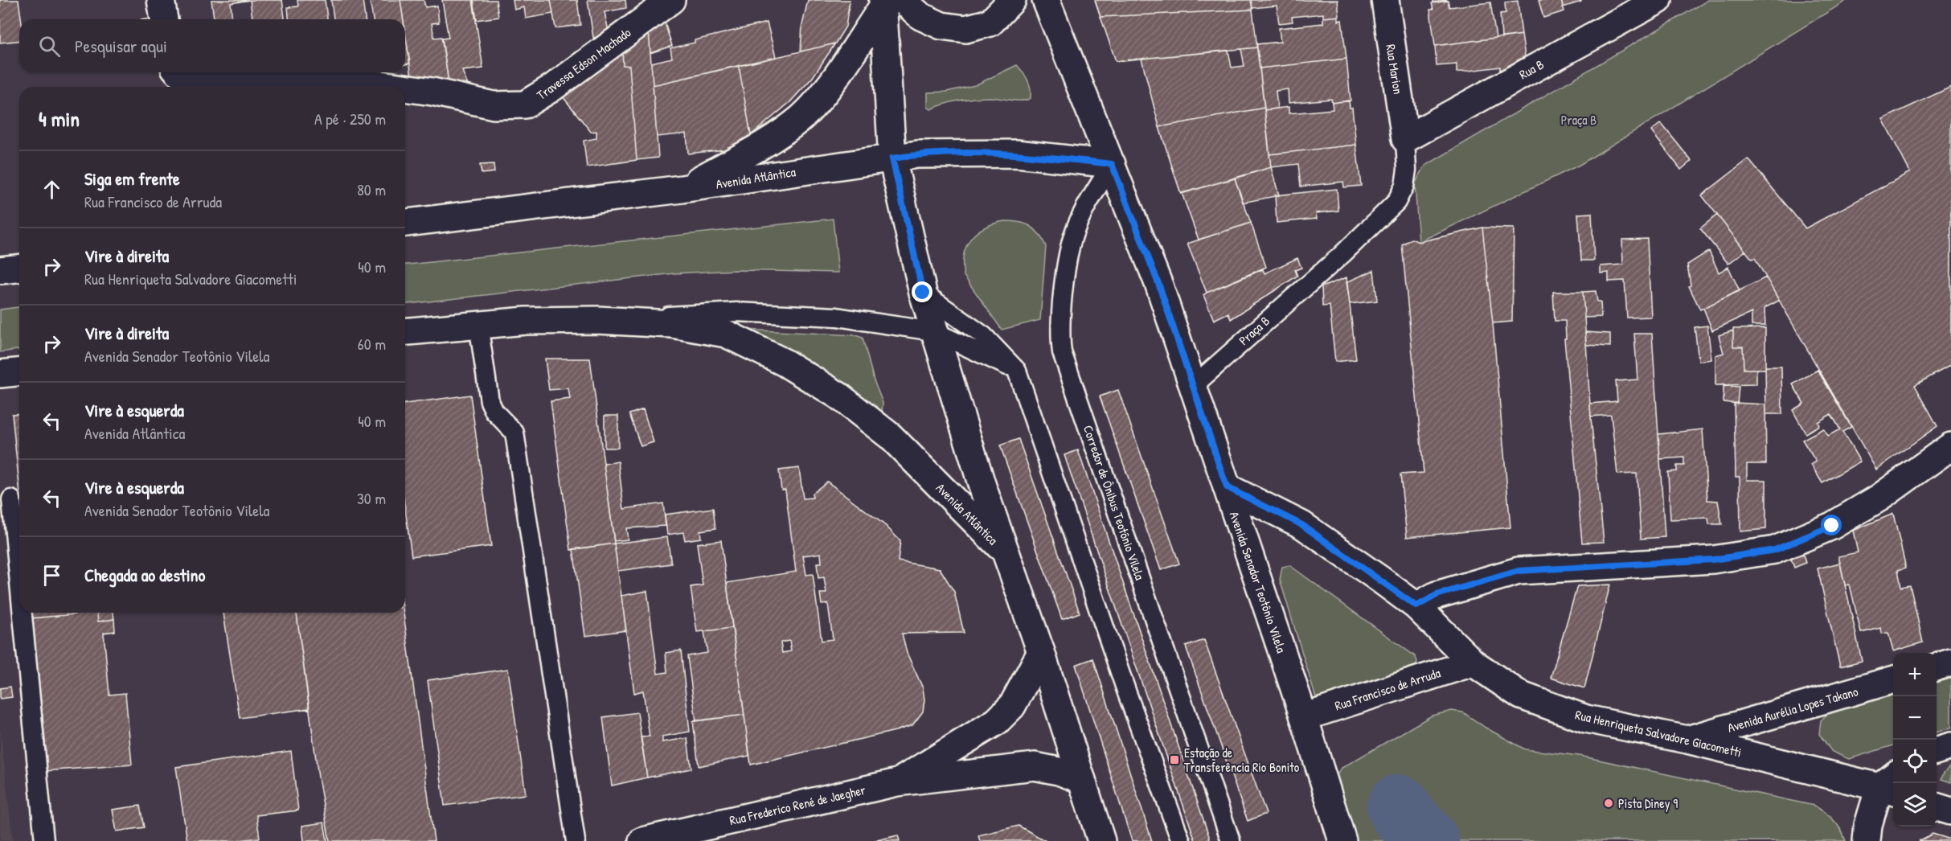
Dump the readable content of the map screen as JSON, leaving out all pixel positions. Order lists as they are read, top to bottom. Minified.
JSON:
{"streets":{"main road":["Travessa Edson Machado","Rua Marion","Rua B","Avenida Atlântica","Avenida Senador Teotônio Vilela","Rua Francisco de Arruda","Avenida Aurélia Lopes Takano","Rua Henriqueta Salvadore Giacometti","Rua Frederico René de Jaegher"],"lane":["Praça B","Corredor de Ônibus Teotônio Vilela"]},"crossings":[["Rua Marion","Rua B"],["Rua Marion","Praça B"],["Rua B","Praça B"],["Avenida Atlântica","Corredor de Ônibus Teotônio Vilela"],["Avenida Atlântica","Avenida Senador Teotônio Vilela"],["Praça B","Avenida Senador Teotônio Vilela"],["Corredor de Ônibus Teotônio Vilela","Avenida Senador Teotônio Vilela"],["Avenida Senador Teotônio Vilela","Rua Francisco de Arruda"],["Avenida Senador Teotônio Vilela","Rua Henriqueta Salvadore Giacometti"],["Rua Francisco de Arruda","Rua Henriqueta Salvadore Giacometti"],["Avenida Aurélia Lopes Takano","Rua Henriqueta Salvadore Giacometti"]],"parks":["Praça B"],"places":{"transit":["Estação de Transferência Rio Bonito"],"other":["Pista Diney 9"]},"page":{"search":"Pesquisar aqui","heading":["4 min","A pé · 250 m"],"list":[["Siga em frente","Rua Francisco de Arruda","80 m"],["Vire à direita","Rua Henriqueta Salvadore Giacometti","40 m"],["Vire à direita","Avenida Senador Teotônio Vilela","60 m"],["Vire à esquerda","Avenida Atlântica","40 m"],["Vire à esquerda","Avenida Senador Teotônio Vilela","30 m"],"Chegada ao destino"],"map_buttons":["+","−"]}}
